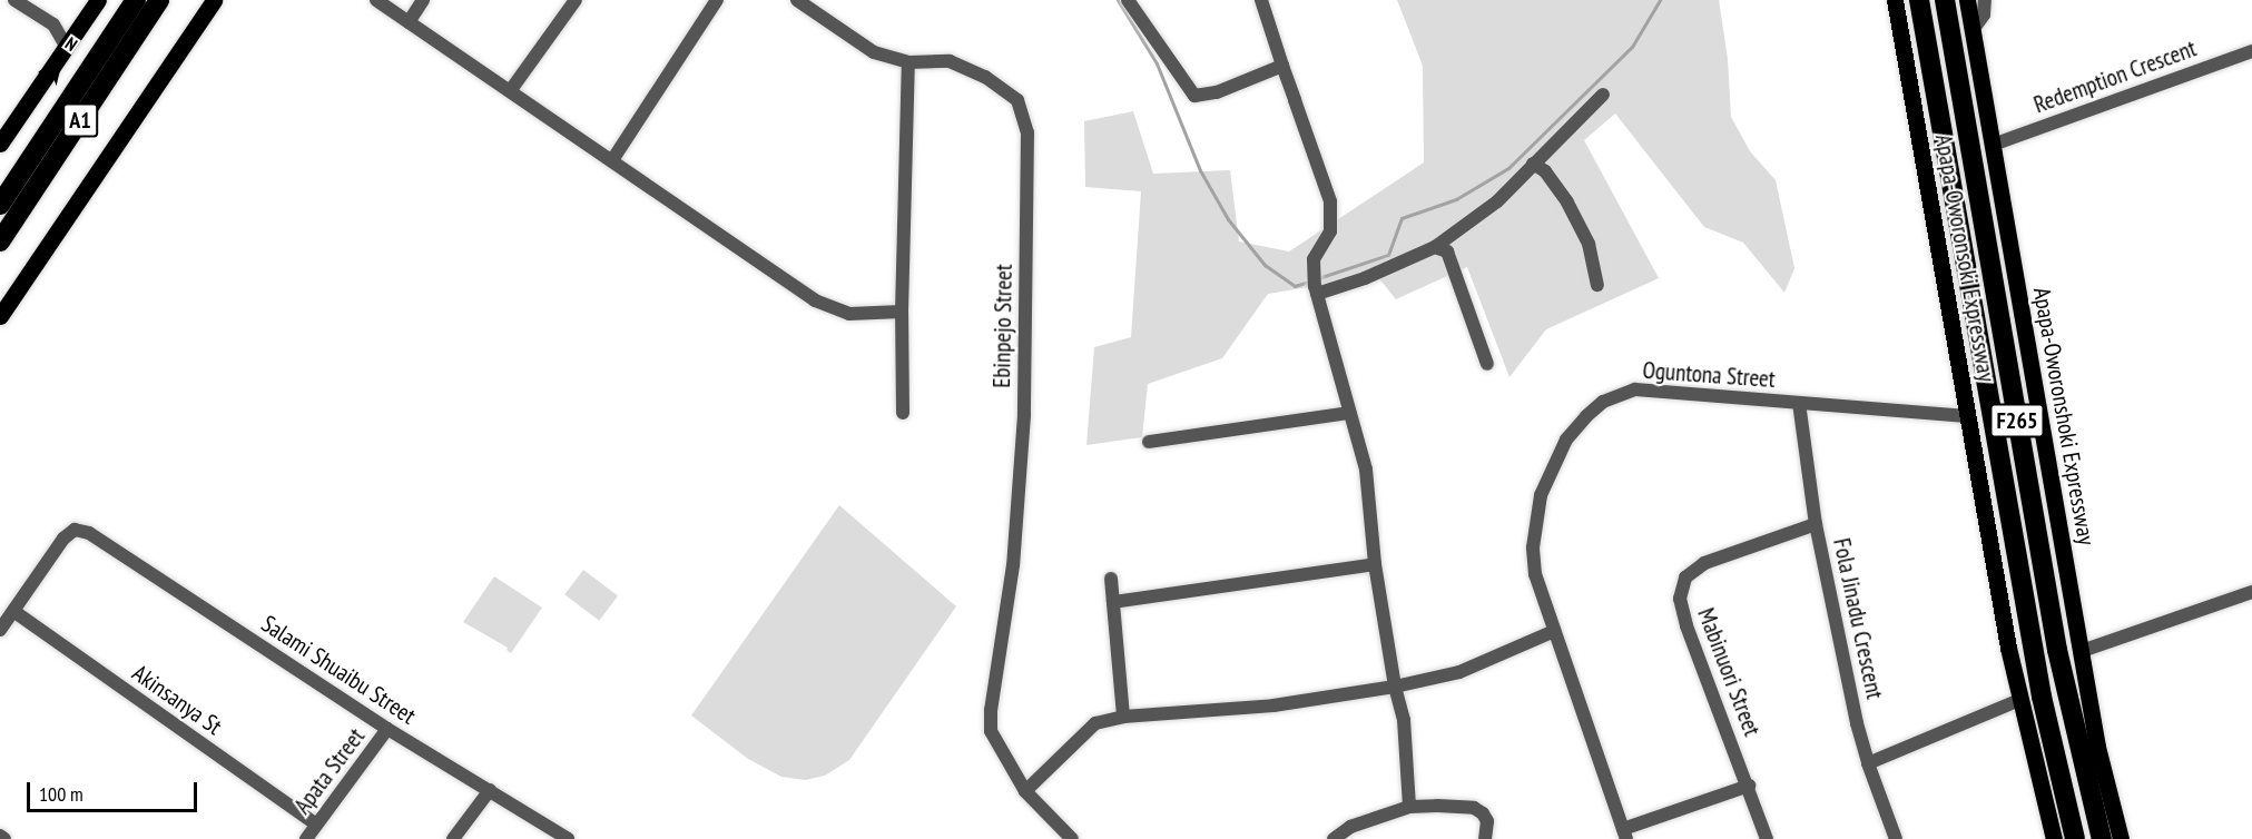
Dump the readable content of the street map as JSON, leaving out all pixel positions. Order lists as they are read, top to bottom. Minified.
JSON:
{"streets":{"highway":["A1","Apapa-Oworonsoki Expressway","F265"],"main road":["Apapa-Oworonshoki Expressway"],"street":["Redemption Crescent","Ebinpejo Street","Oguntona Street","Fola Jinadu Crescent","Salami Shuaibu Street","Mabinuori Street","Akinsanya St","Apata Street"]},"crossings":[["Redemption Crescent","Apapa-Oworonshoki Expressway"],["Apapa-Oworonsoki Expressway","Oguntona Street"],["Oguntona Street","Fola Jinadu Crescent"],["Fola Jinadu Crescent","Mabinuori Street"],["Salami Shuaibu Street","Akinsanya St"],["Salami Shuaibu Street","Apata Street"],["Akinsanya St","Apata Street"]],"scale_bar":"100 m","north":"top right"}
